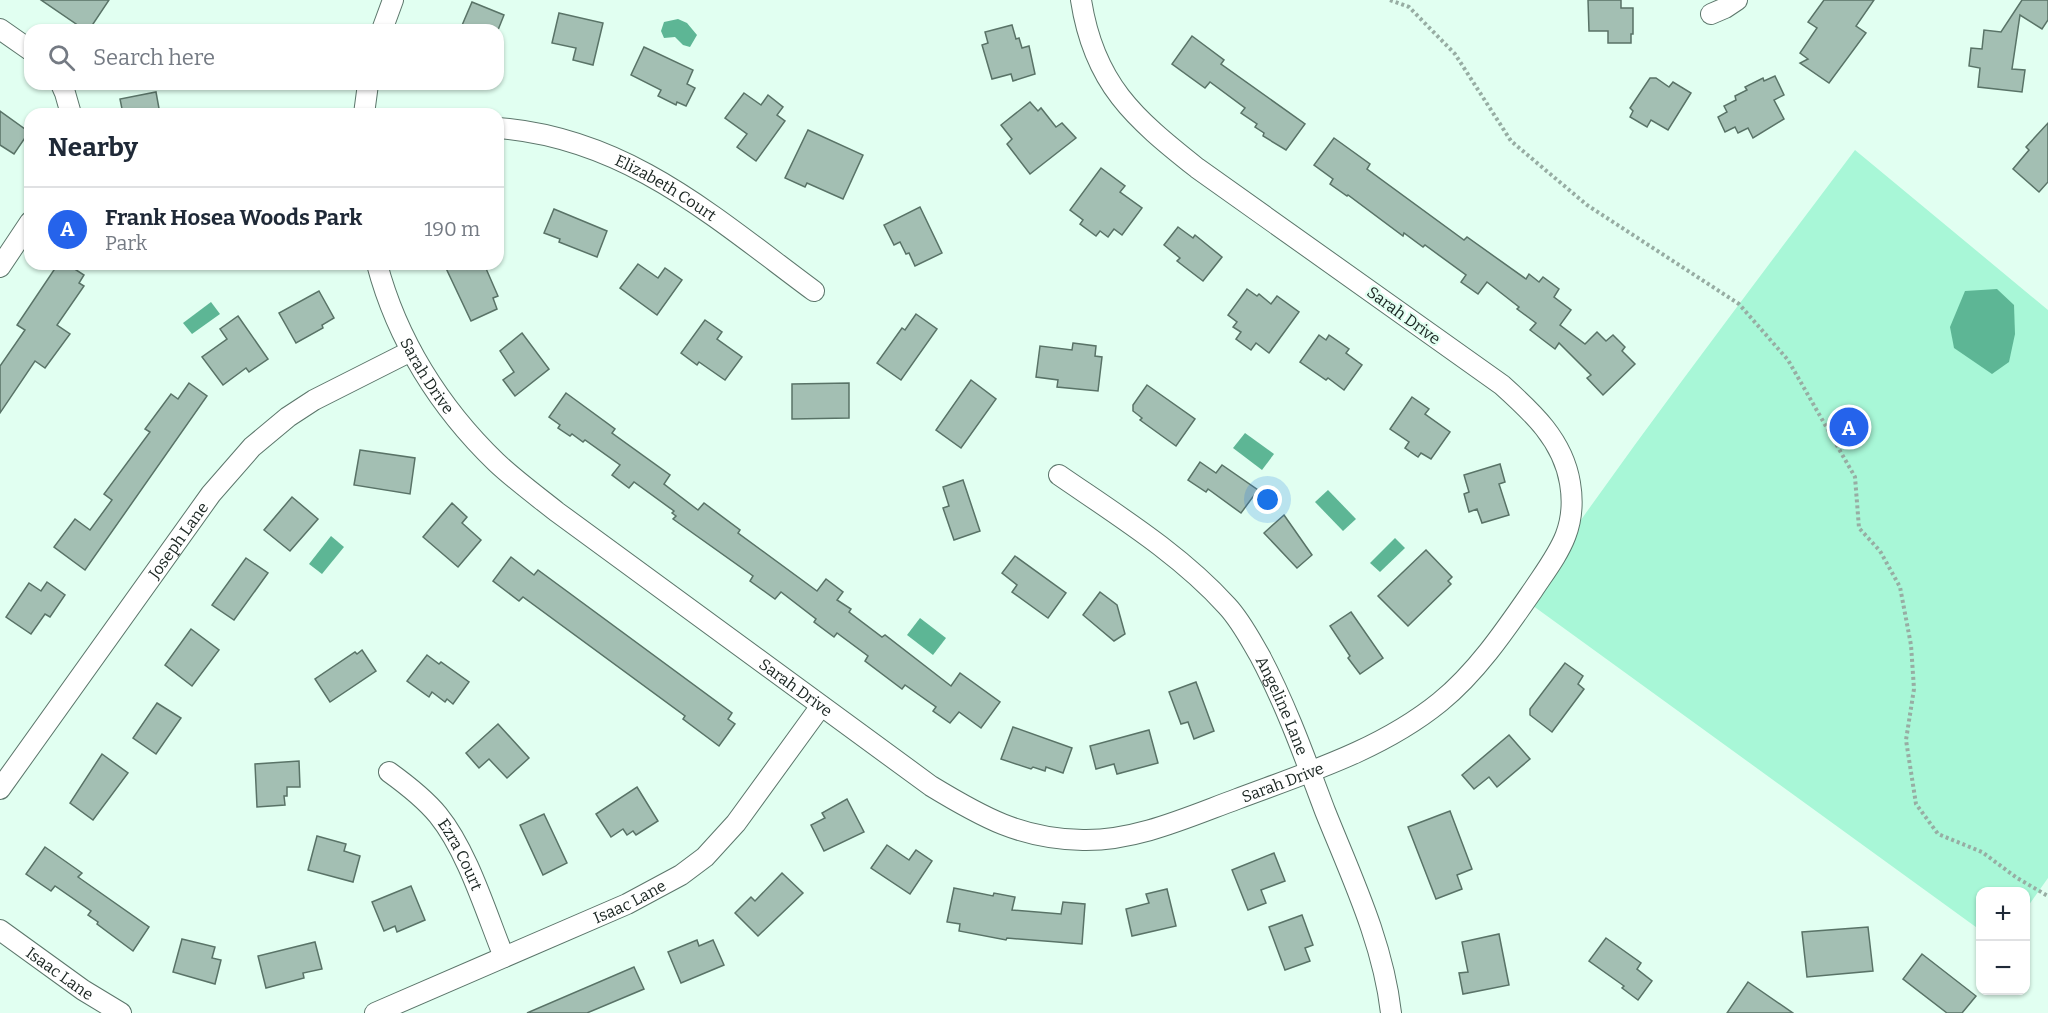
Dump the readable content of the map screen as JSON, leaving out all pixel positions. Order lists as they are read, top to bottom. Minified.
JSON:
{"streets":{"street":["Elizabeth Court","Sarah Drive","Joseph Lane","Angeline Lane","Ezra Court","Isaac Lane"]},"crossings":[["Sarah Drive","Joseph Lane"],["Sarah Drive","Angeline Lane"],["Sarah Drive","Isaac Lane"],["Ezra Court","Isaac Lane"]],"page":{"search":"Search here","heading":"Nearby","list":[{"mark":"A","name":"Frank Hosea Woods Park","note":"Park","value":"190 m"}],"pins":"A","map_buttons":["+","−"]}}
